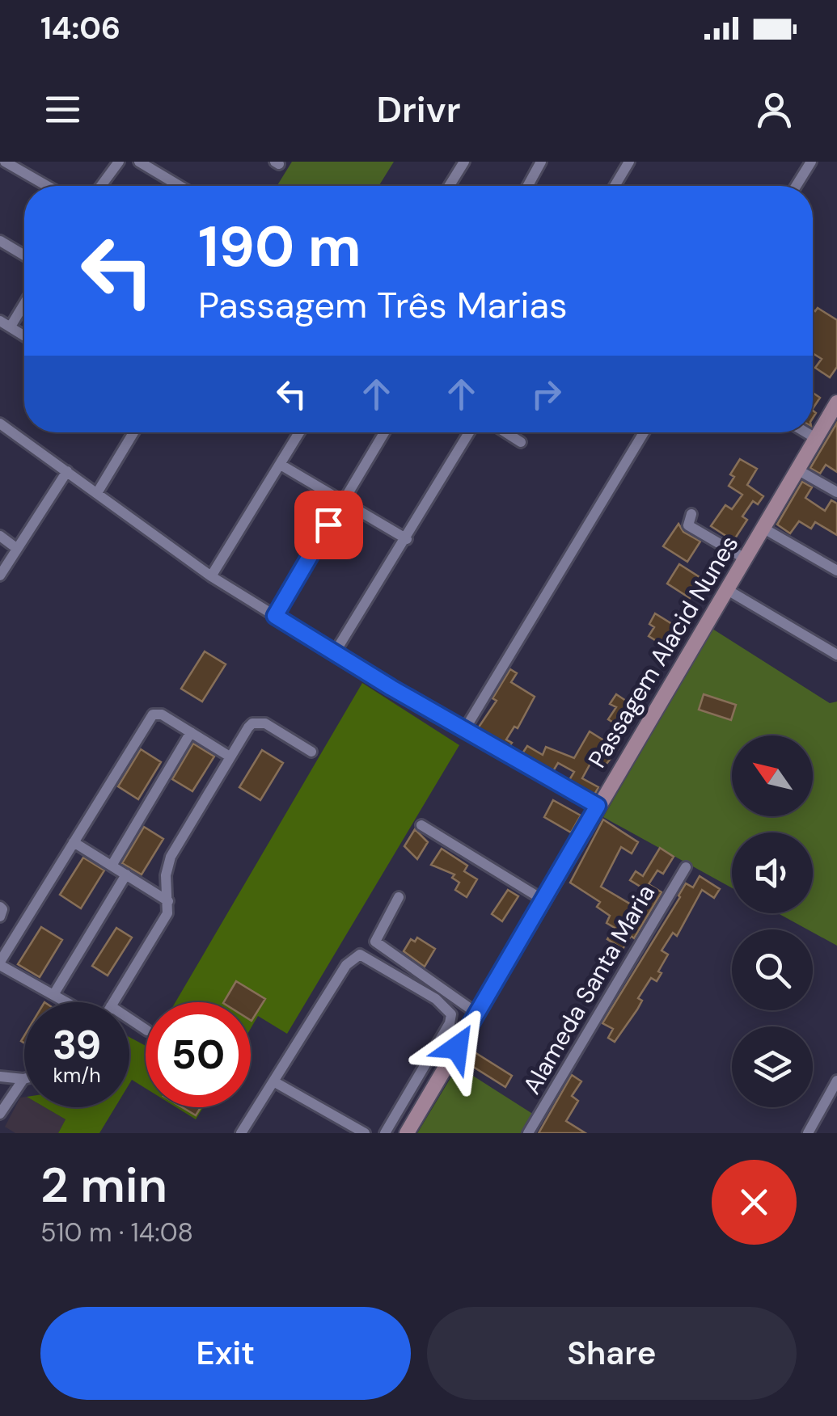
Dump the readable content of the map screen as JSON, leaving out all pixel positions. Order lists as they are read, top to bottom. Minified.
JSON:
{"streets":{"main road":["Passagem Alacid Nunes"],"street":["Alameda Santa Maria"]},"north":"top left","page":{"status":"14:06","header":"Drivr","turn":["190 m","Passagem Três Marias"],"speed":"39 km/h","limit":"50","heading":["2 min","510 m · 14:08"],"buttons":["Exit","Share"]}}
